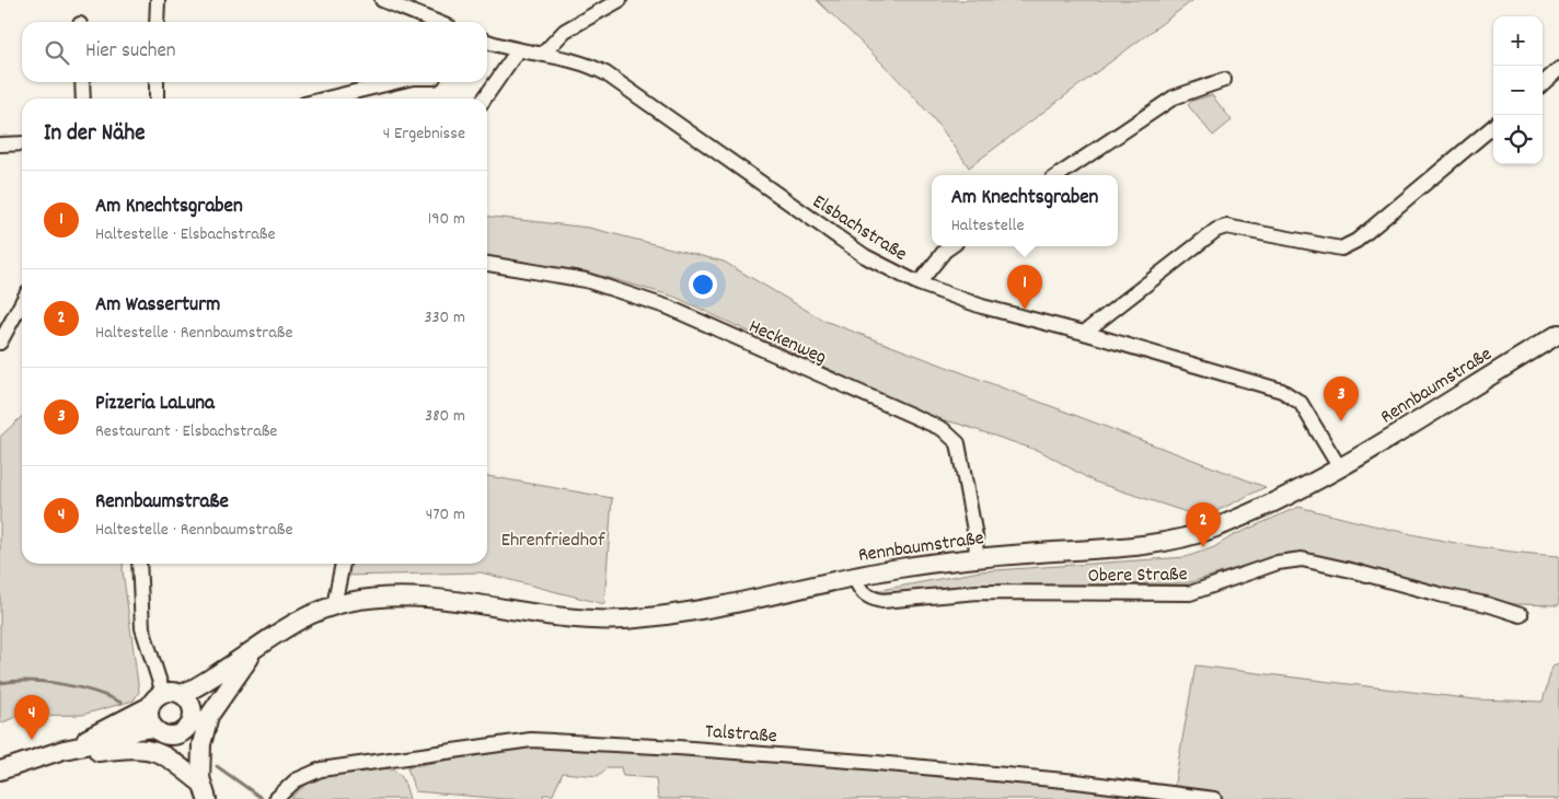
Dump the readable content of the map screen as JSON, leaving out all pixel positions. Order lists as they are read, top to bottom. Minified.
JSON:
{"streets":{"main road":["Rennbaumstraße"],"street":["Elsbachstraße","Heckenweg","Obere Straße","Talstraße"]},"crossings":[["Elsbachstraße","Rennbaumstraße"],["Heckenweg","Rennbaumstraße"],["Rennbaumstraße","Obere Straße"]],"parks":["Ehrenfriedhof"],"page":{"map_buttons":["+","−"],"search":"Hier suchen","heading":["In der Nähe","4 Ergebnisse"],"list":[{"mark":"1","name":"Am Knechtsgraben","note":"Haltestelle · Elsbachstraße","value":"190 m"},{"mark":"2","name":"Am Wasserturm","note":"Haltestelle · Rennbaumstraße","value":"330 m"},{"mark":"3","name":"Pizzeria LaLuna","note":"Restaurant · Elsbachstraße","value":"380 m"},{"mark":"4","name":"Rennbaumstraße","note":"Haltestelle · Rennbaumstraße","value":"470 m"}],"popup":["Am Knechtsgraben","Haltestelle"],"pins":["1","3","2","4"]}}
